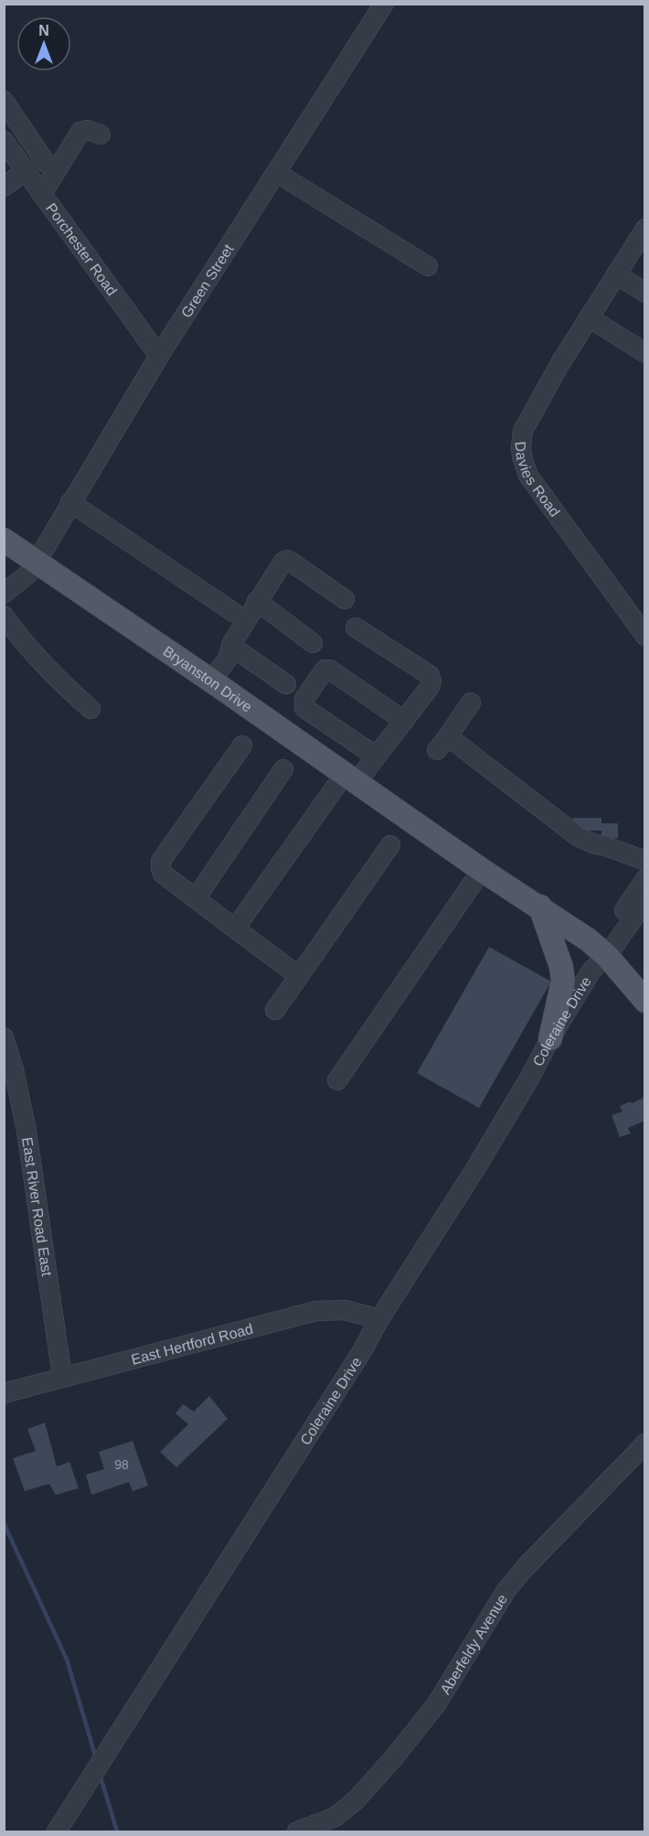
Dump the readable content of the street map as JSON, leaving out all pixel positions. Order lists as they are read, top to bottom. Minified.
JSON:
{"streets":{"main road":["Bryanston Drive"],"street":["Porchester Road","Green Street","Davies Road","Coleraine Drive","East River Road East","East Hertford Road","Aberfeldy Avenue"]},"crossings":[["Porchester Road","Green Street"],["Green Street","Bryanston Drive"],["Bryanston Drive","Coleraine Drive"],["Coleraine Drive","East Hertford Road"],["East River Road East","East Hertford Road"]],"house_numbers":["98"],"north":"top"}
